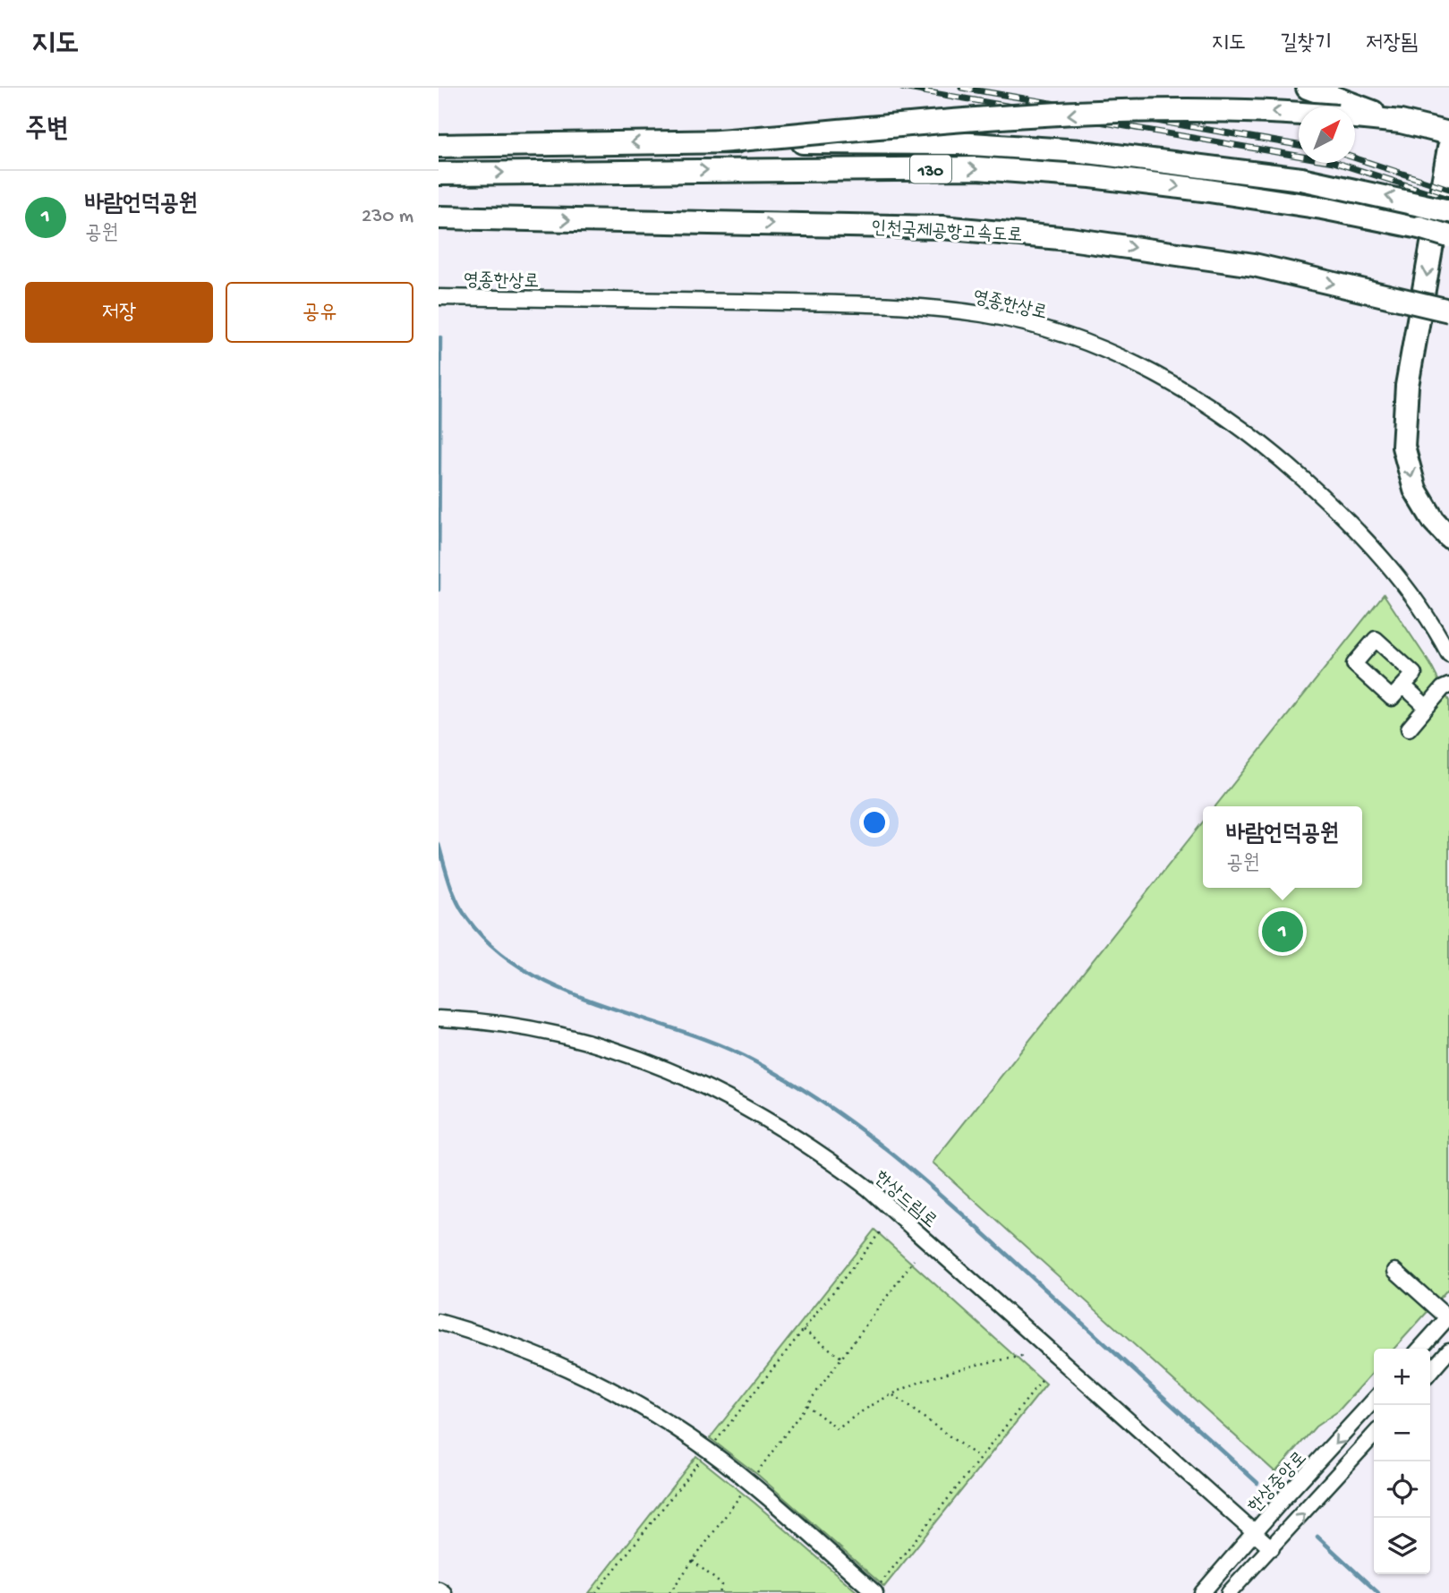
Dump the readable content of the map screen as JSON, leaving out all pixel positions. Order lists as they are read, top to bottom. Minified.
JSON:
{"streets":{"highway":["130","인천국제공항고속도로"],"street":["영종한상로","한상드림로","한상중앙로"]},"crossings":[["한상드림로","한상중앙로"]],"north":"top right","page":{"header":"지도","nav":["지도","길찾기","저장됨"],"heading":"주변","list":[{"mark":"1","name":"바람언덕공원","note":"공원","value":"230 m"}],"buttons":["저장","공유"],"popup":["바람언덕공원","공원"],"pins":"1","map_buttons":["+","−"]}}
